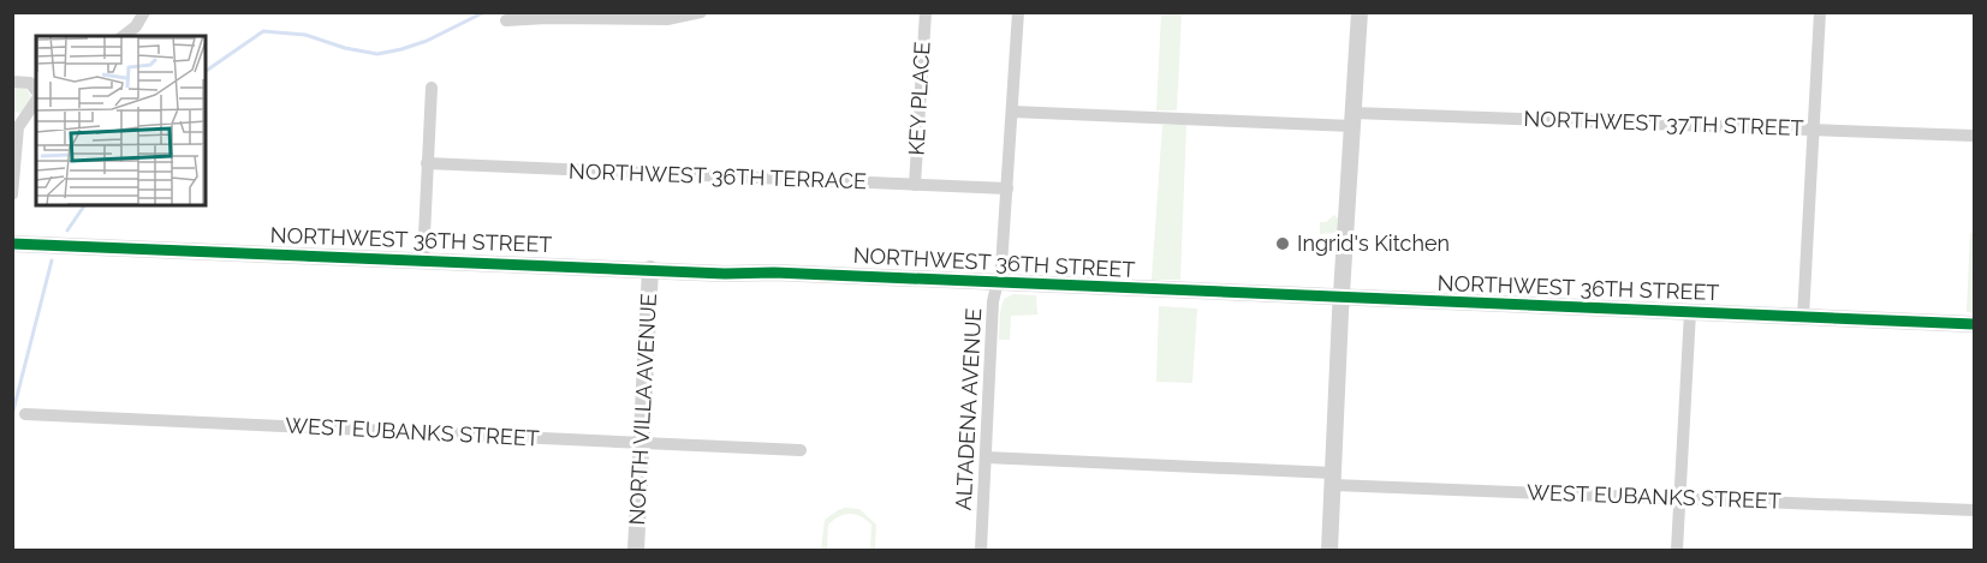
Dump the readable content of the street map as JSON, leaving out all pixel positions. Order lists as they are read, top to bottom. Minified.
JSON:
{"streets":{"street":["KEY PLACE","NORTHWEST 37TH STREET","NORTHWEST 36TH TERRACE","NORTHWEST 36TH STREET","NORTH VILLA AVENUE","ALTADENA AVENUE","WEST EUBANKS STREET"]},"crossings":[["KEY PLACE","NORTHWEST 36TH TERRACE"],["NORTHWEST 37TH STREET","ALTADENA AVENUE"],["NORTHWEST 36TH TERRACE","ALTADENA AVENUE"],["NORTHWEST 36TH STREET","NORTH VILLA AVENUE"],["NORTHWEST 36TH STREET","ALTADENA AVENUE"],["NORTH VILLA AVENUE","WEST EUBANKS STREET"],["ALTADENA AVENUE","WEST EUBANKS STREET"]],"places":["Ingrid's Kitchen"]}
